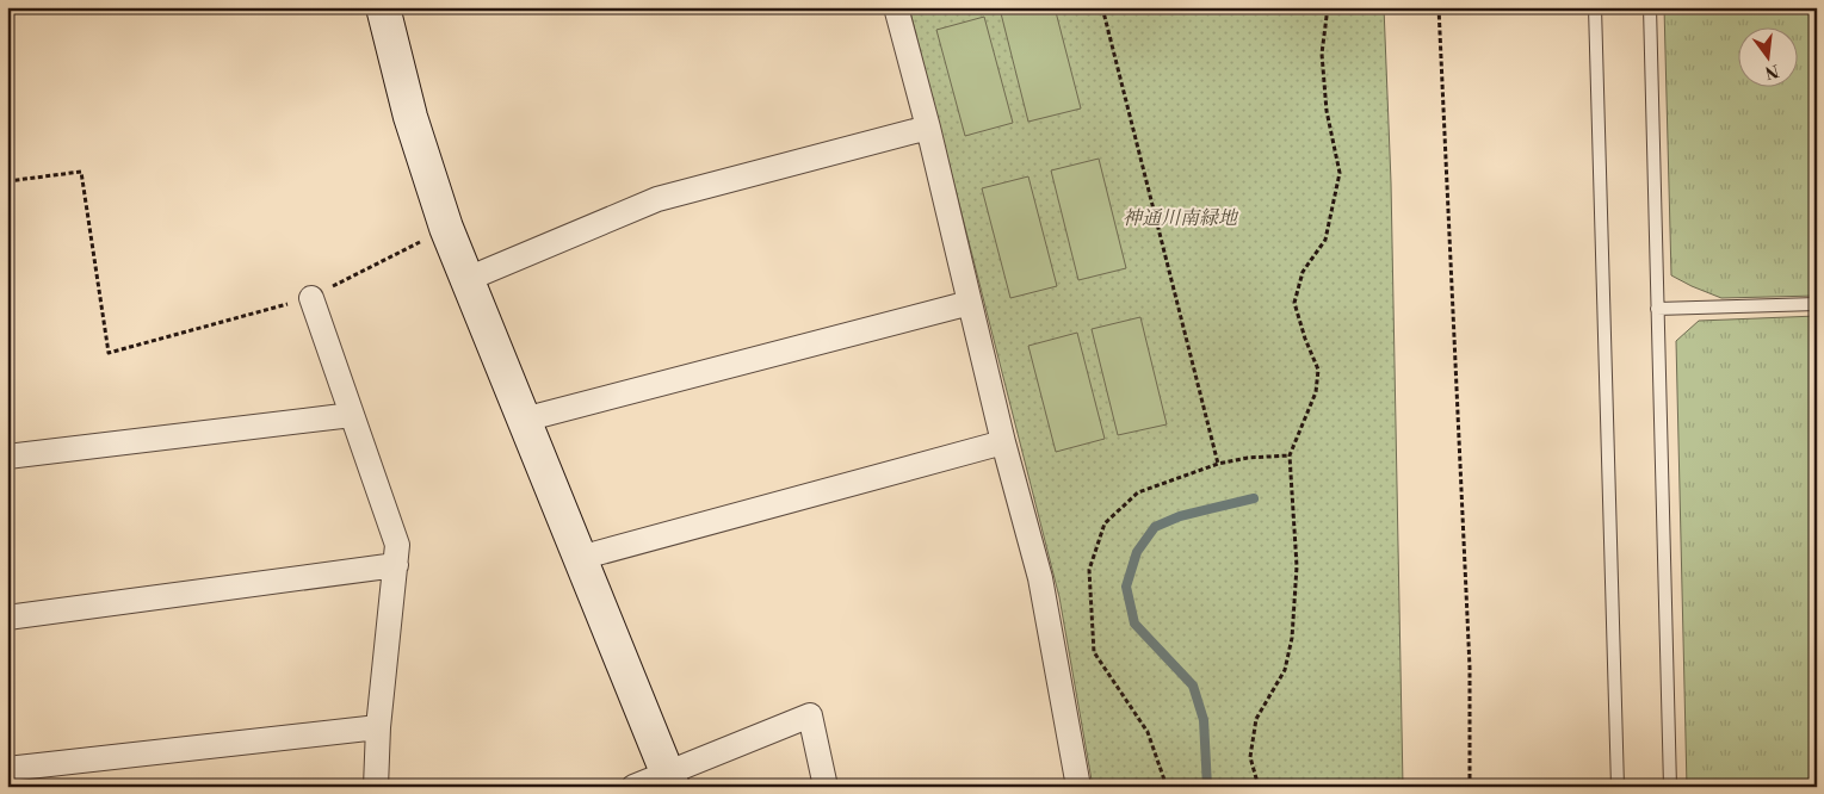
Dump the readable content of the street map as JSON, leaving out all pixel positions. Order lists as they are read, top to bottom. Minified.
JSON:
{"parks":["神通川南緑地"],"north":"bottom"}
